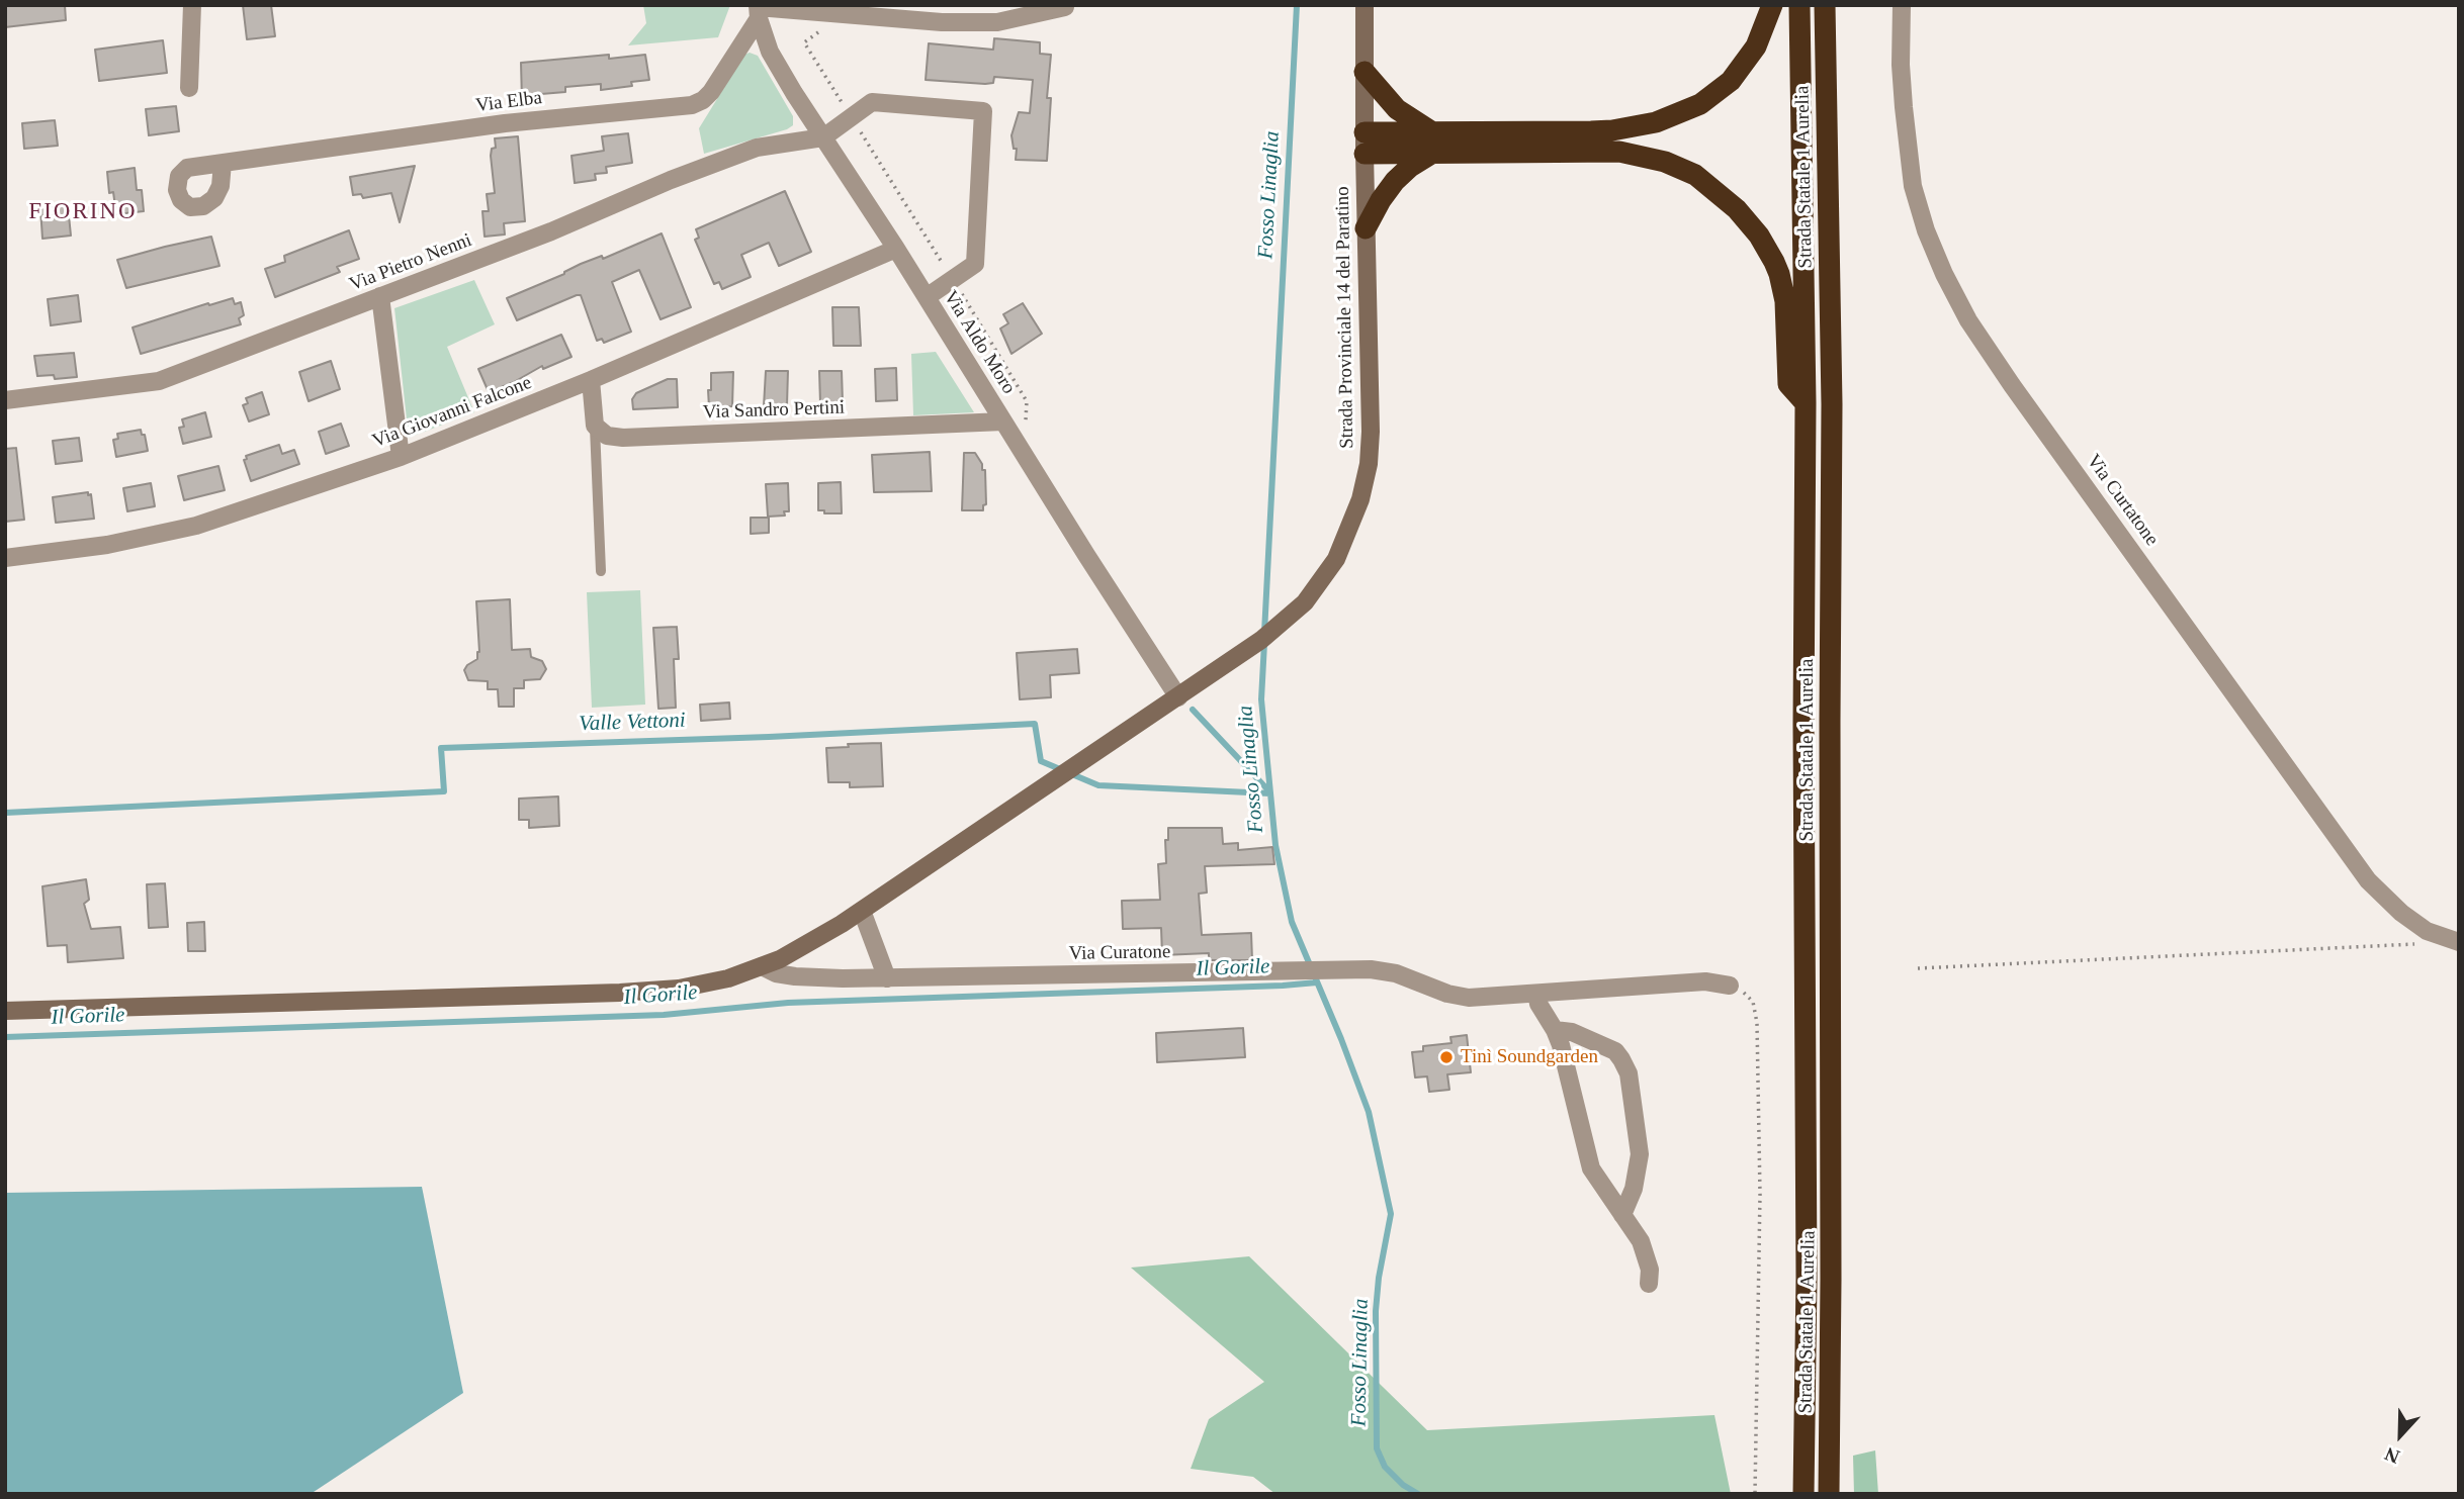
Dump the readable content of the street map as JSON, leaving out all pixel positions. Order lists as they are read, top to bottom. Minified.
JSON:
{"streets":{"highway":["Strada Statale 1 Aurelia"],"main road":["Strada Provinciale 14 del Paratino"],"street":["Via Elba","Via Pietro Nenni","Via Aldo Moro","Via Sandro Pertini","Via Giovanni Falcone","Via Curtatone","Via Curatone"]},"crossings":[["Via Elba","Via Aldo Moro"],["Via Pietro Nenni","Via Aldo Moro"],["Strada Provinciale 14 del Paratino","Via Aldo Moro"],["Strada Provinciale 14 del Paratino","Via Curatone"],["Via Aldo Moro","Via Sandro Pertini"],["Via Aldo Moro","Via Giovanni Falcone"]],"districts":["FIORINO"],"water":["Fosso Linaglia","Valle Vettoni","Il Gorile"],"places":["Tinì Soundgarden"],"north":"bottom"}
